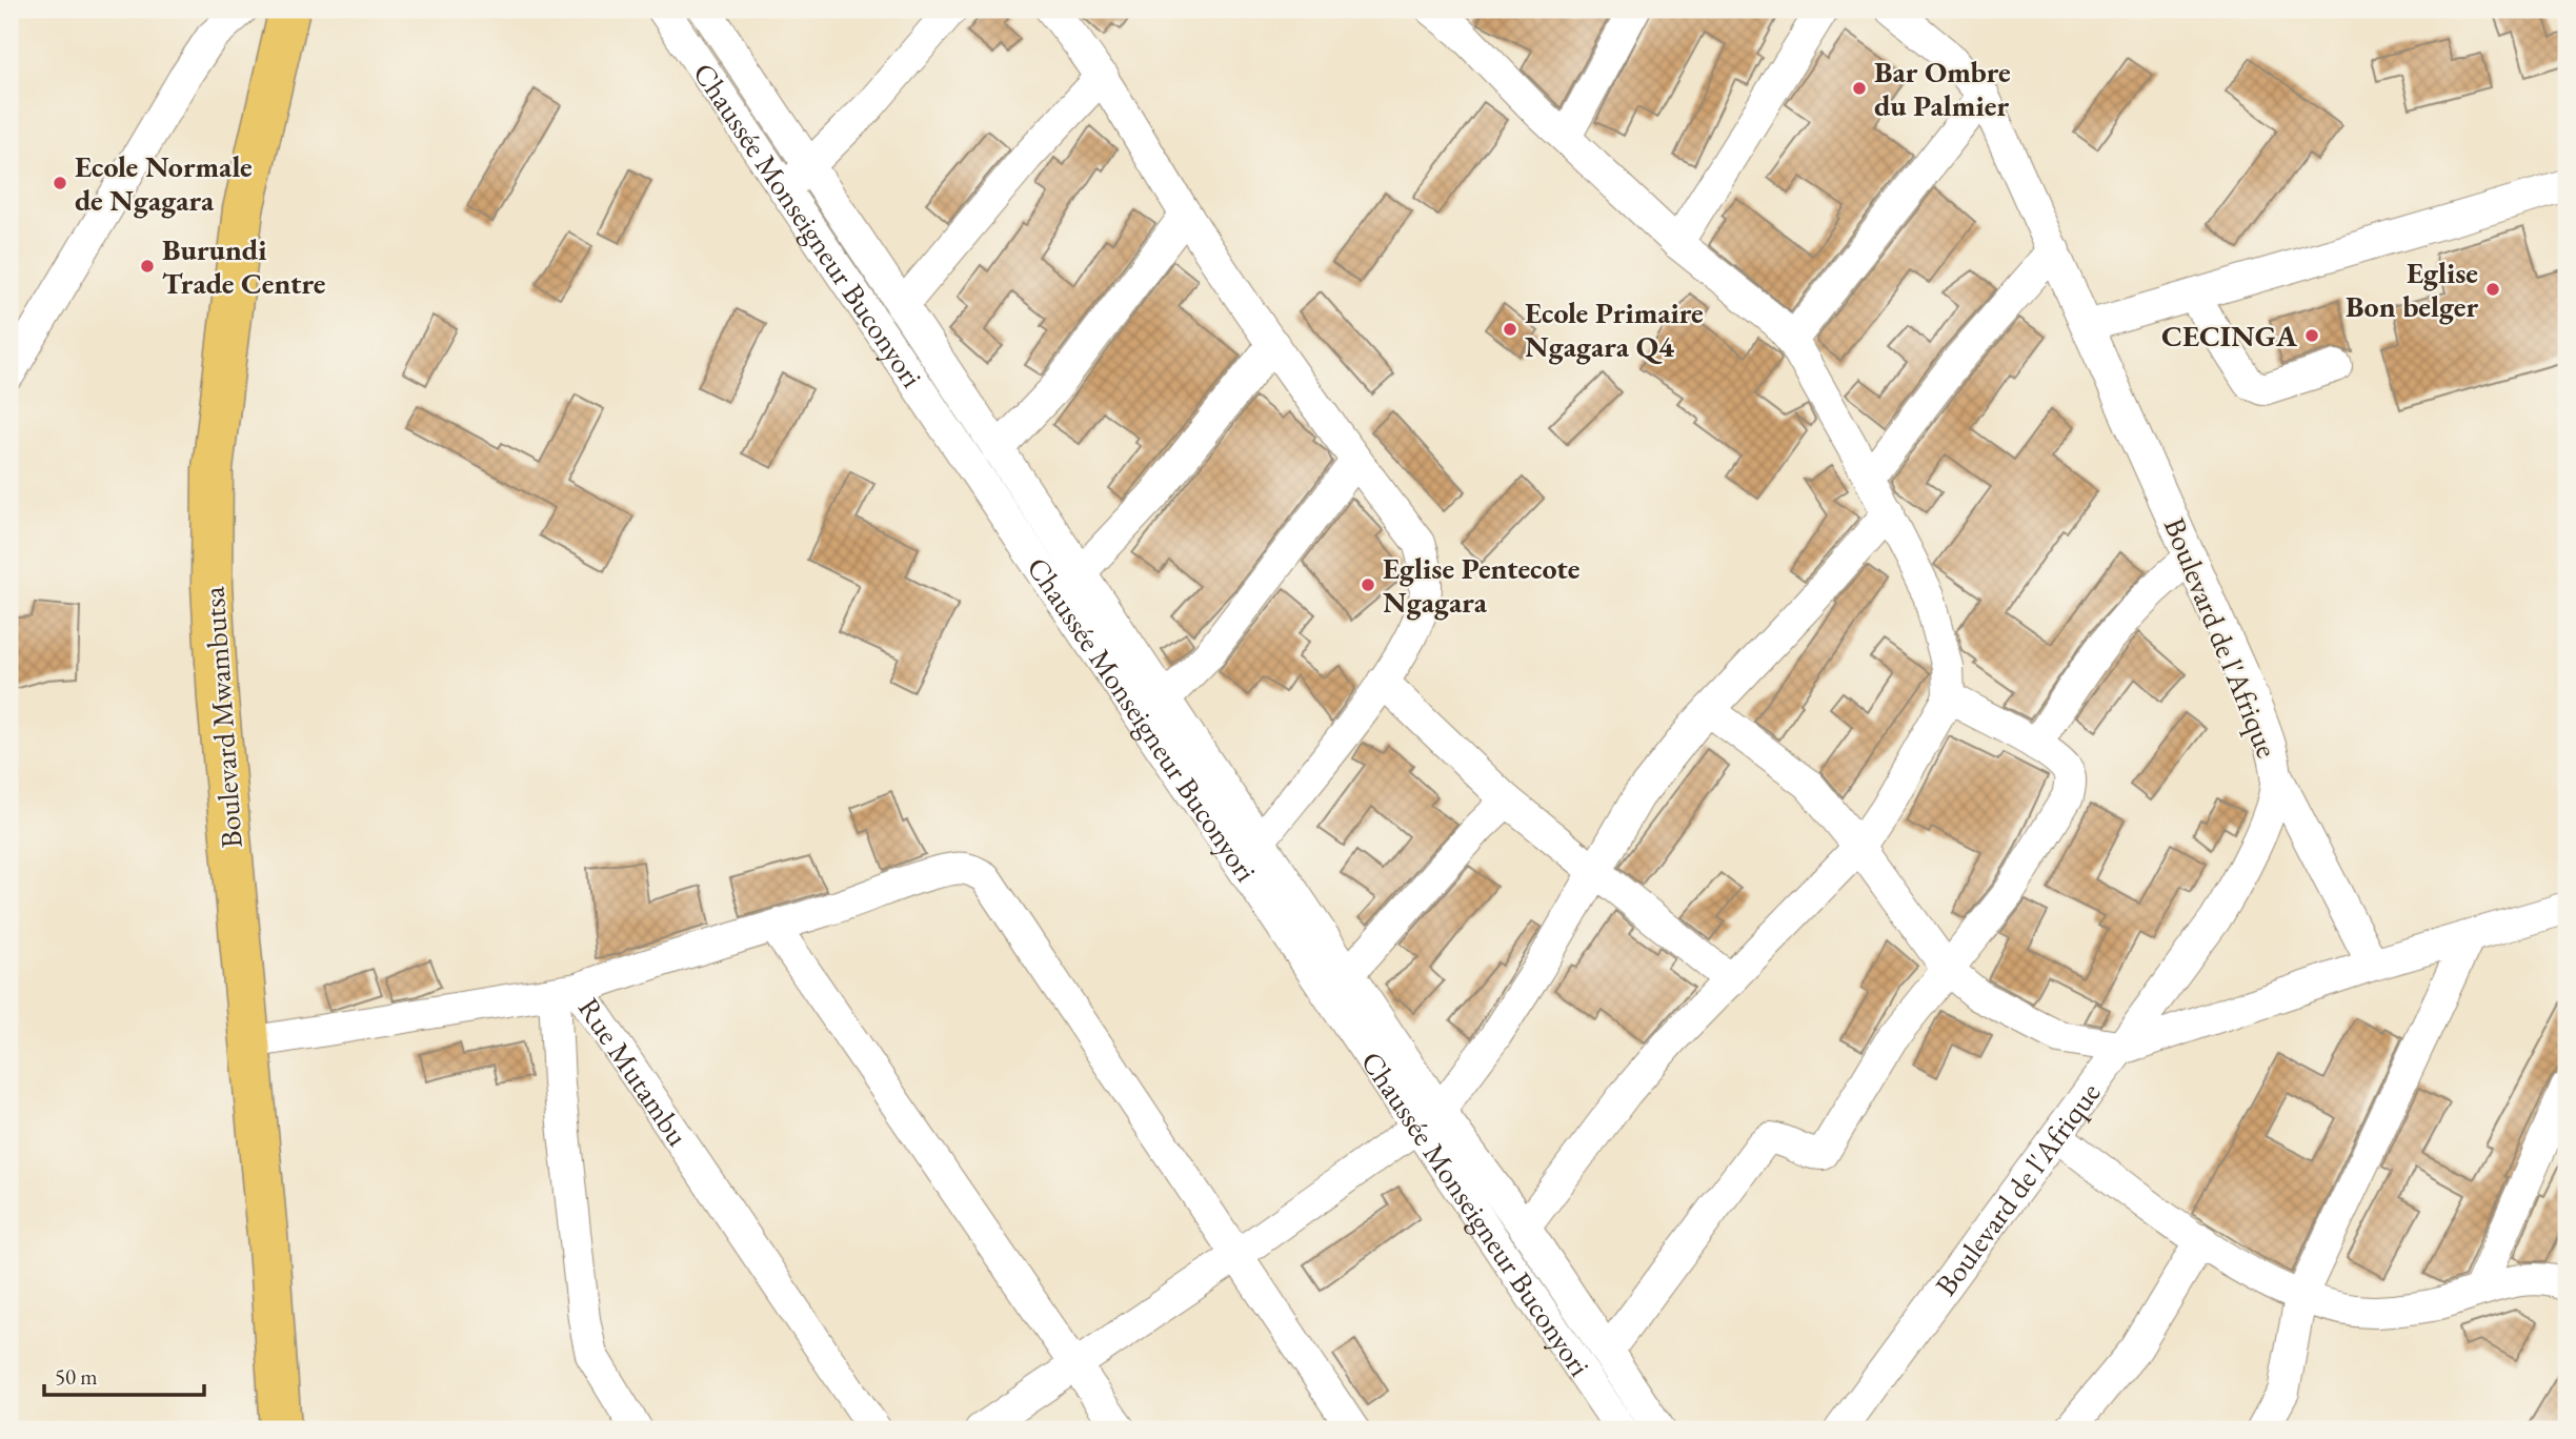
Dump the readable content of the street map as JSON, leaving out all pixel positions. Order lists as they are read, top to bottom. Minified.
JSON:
{"streets":{"highway":["Boulevard Mwambutsa"],"street":["Chaussée Monseigneur Buconyori","Boulevard de l'Afrique","Rue Mutambu"]},"crossings":[["Boulevard Mwambutsa","Rue Mutambu"]],"places":["Bar Ombre du Palmier","Ecole Normale de Ngagara","Burundi Trade Centre","Eglise Bon belger","Ecole Primaire Ngagara Q4","CECINGA","Eglise Pentecote Ngagara"],"scale_bar":"50 m"}
